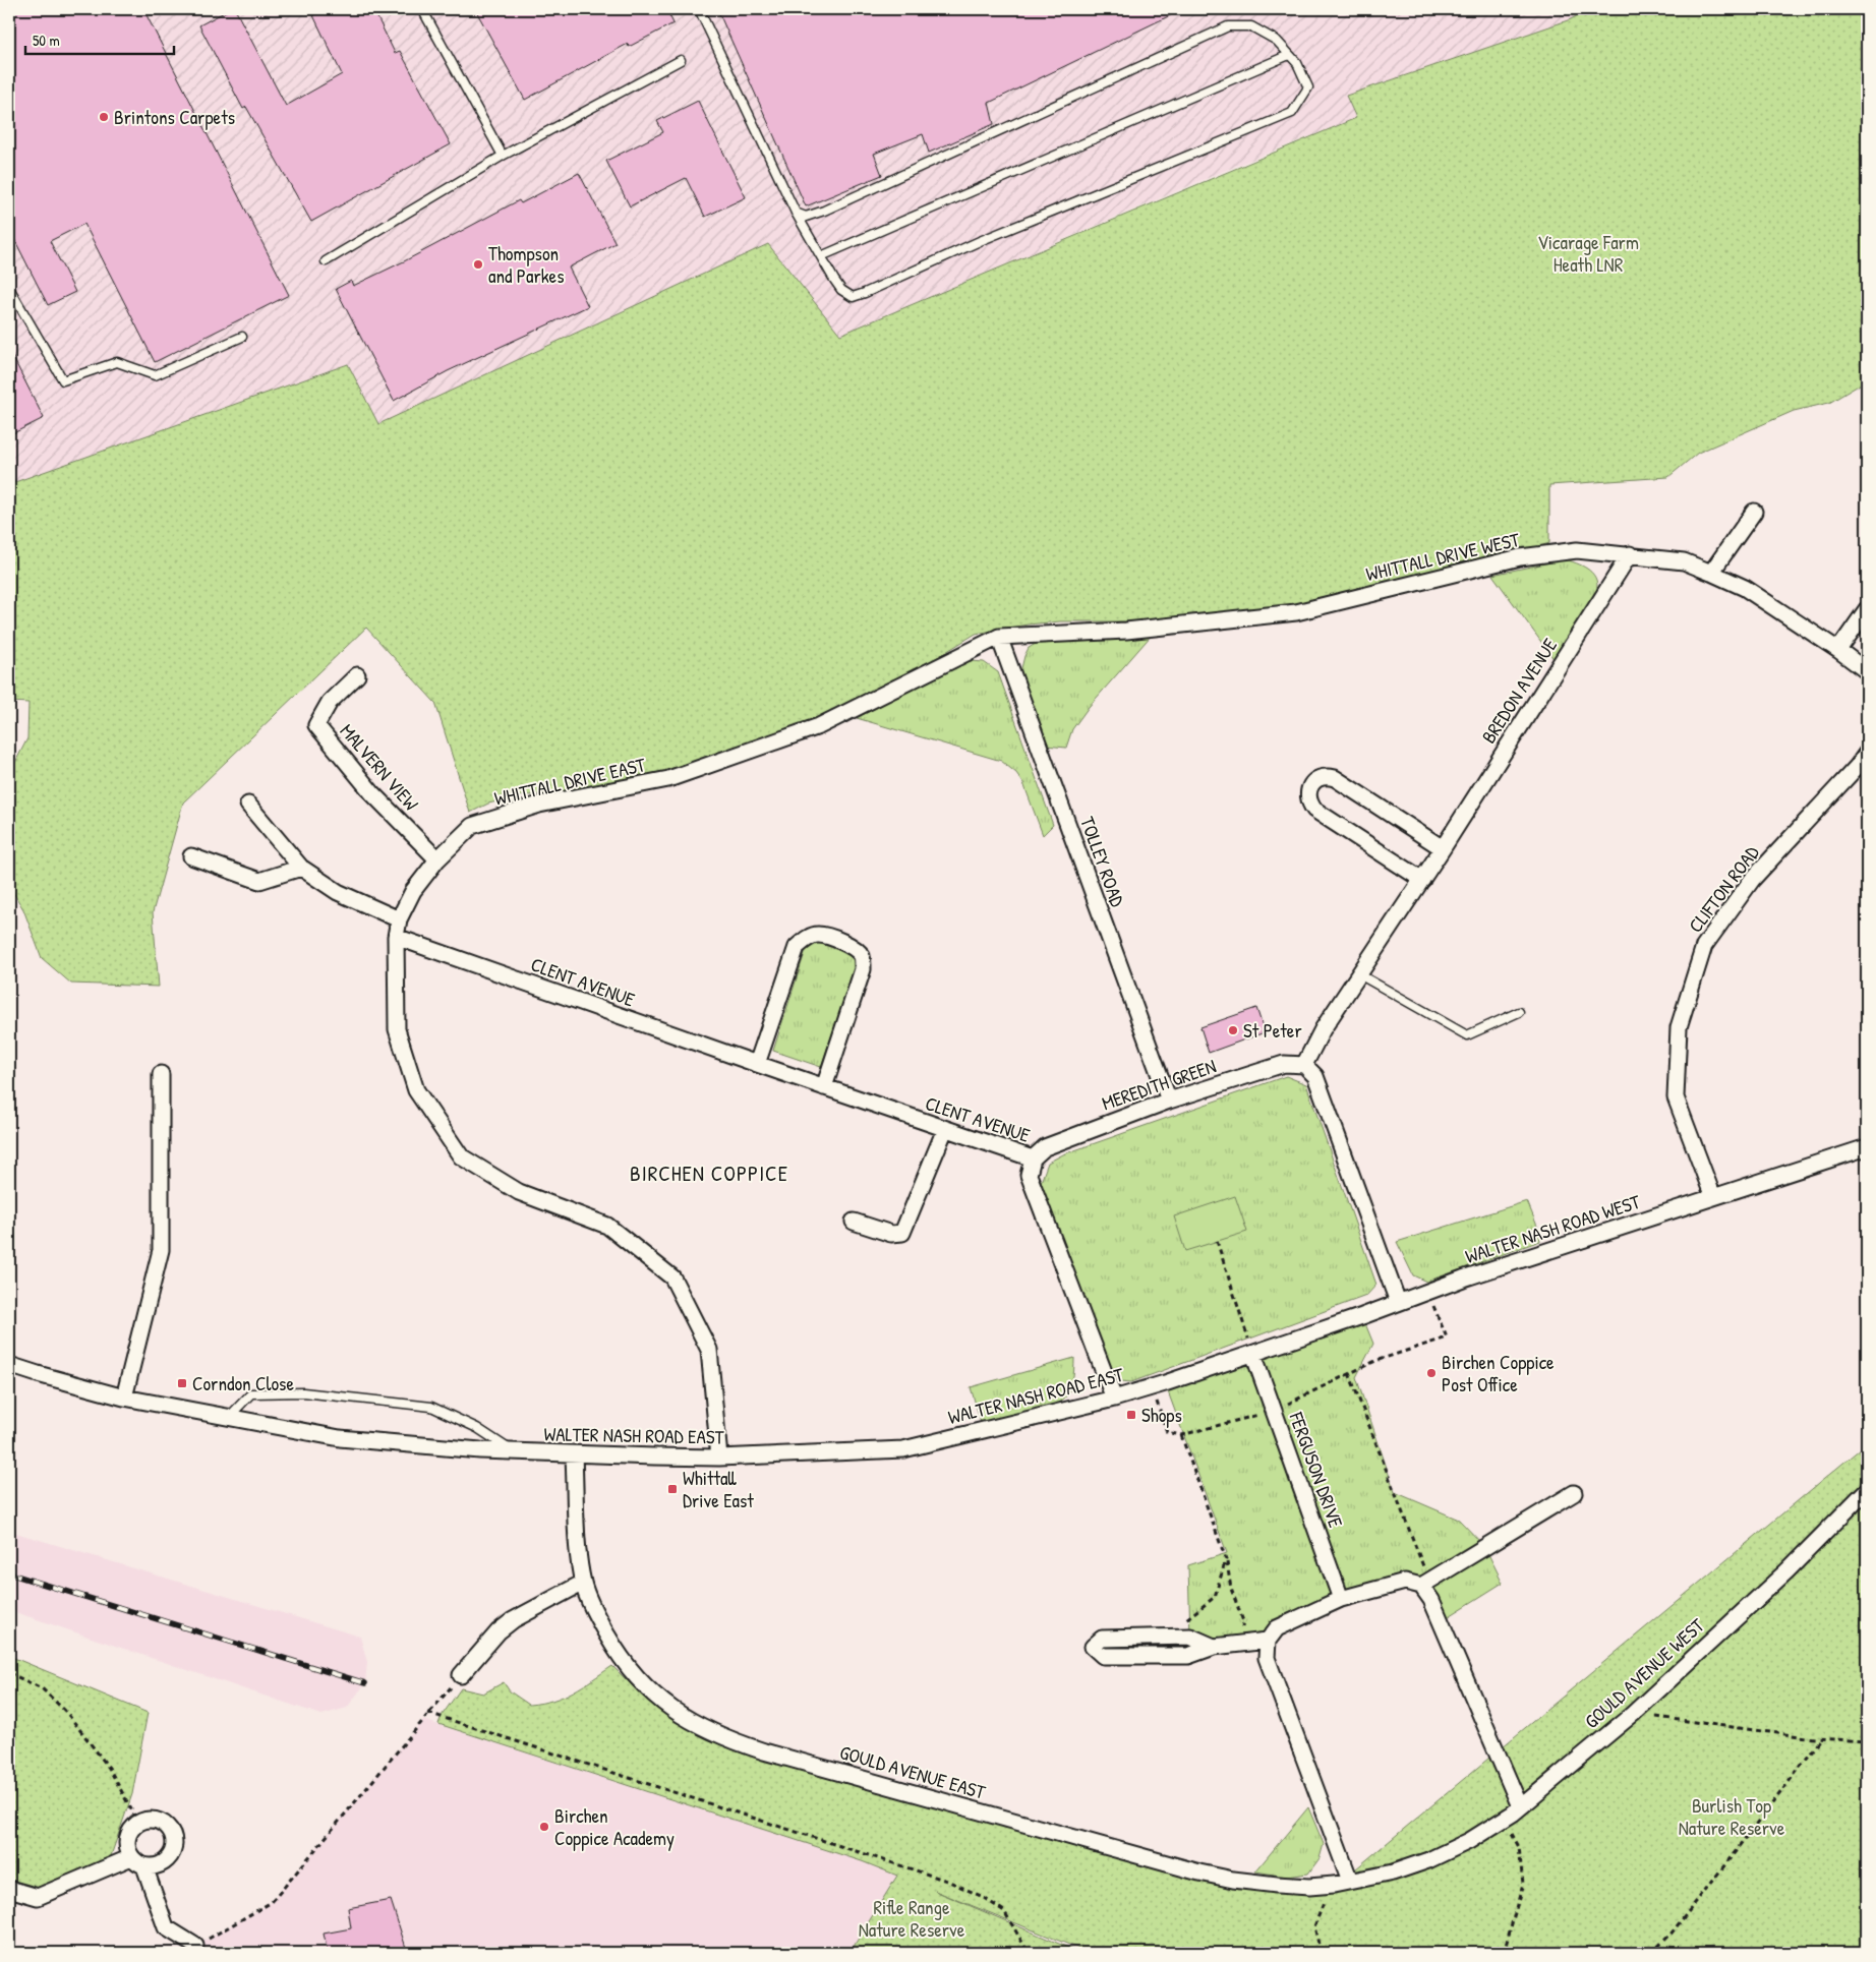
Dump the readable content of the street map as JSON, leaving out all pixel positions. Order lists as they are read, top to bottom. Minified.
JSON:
{"streets":{"street":["WHITTALL DRIVE WEST","BREDON AVENUE","MALVERN VIEW","WHITTALL DRIVE EAST","TOLLEY ROAD","CLIFTON ROAD","CLENT AVENUE","MEREDITH GREEN","WALTER NASH ROAD WEST","WALTER NASH ROAD EAST","FERGUSON DRIVE","GOULD AVENUE WEST","GOULD AVENUE EAST"]},"crossings":[["WHITTALL DRIVE WEST","BREDON AVENUE"],["WHITTALL DRIVE WEST","WHITTALL DRIVE EAST"],["WHITTALL DRIVE WEST","TOLLEY ROAD"],["BREDON AVENUE","MEREDITH GREEN"],["MALVERN VIEW","WHITTALL DRIVE EAST"],["WHITTALL DRIVE EAST","TOLLEY ROAD"],["WHITTALL DRIVE EAST","CLENT AVENUE"],["WHITTALL DRIVE EAST","WALTER NASH ROAD EAST"],["TOLLEY ROAD","MEREDITH GREEN"],["CLIFTON ROAD","WALTER NASH ROAD WEST"],["CLENT AVENUE","MEREDITH GREEN"],["WALTER NASH ROAD WEST","WALTER NASH ROAD EAST"],["WALTER NASH ROAD WEST","FERGUSON DRIVE"],["WALTER NASH ROAD EAST","FERGUSON DRIVE"],["WALTER NASH ROAD EAST","GOULD AVENUE EAST"],["GOULD AVENUE WEST","GOULD AVENUE EAST"]],"districts":["BIRCHEN COPPICE"],"parks":["Vicarage Farm Heath LNR","Burlish Top Nature Reserve","Rifle Range Nature Reserve"],"places":{"other":["Brintons Carpets","Thompson and Parkes","St Peter","Birchen Coppice Post Office","Birchen Coppice Academy"],"transit":["Corndon Close","Shops","Whittall Drive East"]},"scale_bar":"50 m"}
